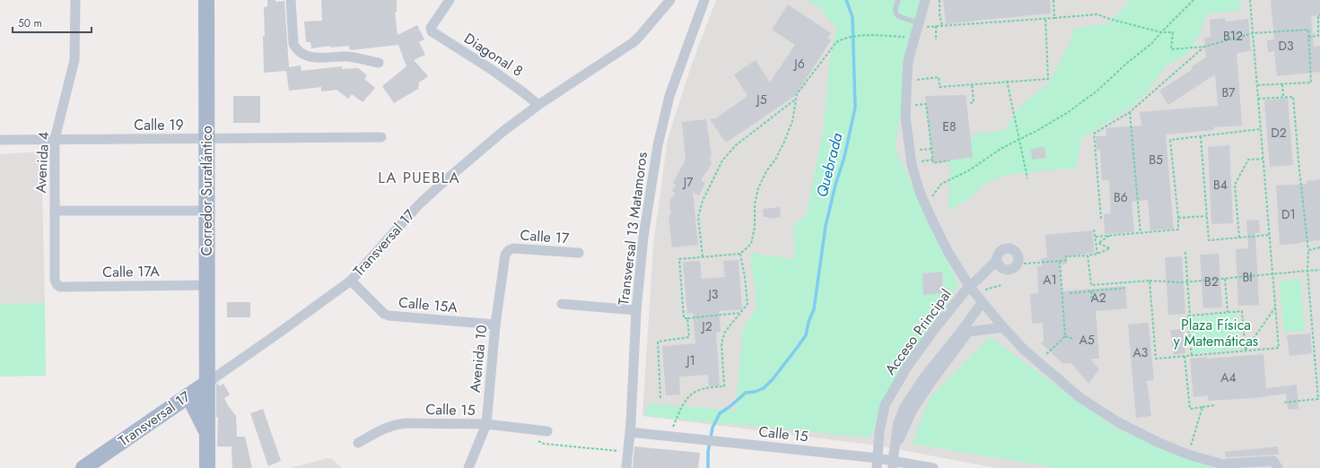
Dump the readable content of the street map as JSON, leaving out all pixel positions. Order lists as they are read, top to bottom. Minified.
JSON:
{"streets":{"main road":["Corredor Suratlántico","Transversal 17"],"street":["Diagonal 8","Calle 19","Avenida 4","Transversal 13 Matamoros","Calle 17","Calle 17A","Calle 15A","Acceso Principal","Avenida 10","Calle 15"]},"crossings":[["Diagonal 8","Transversal 17"],["Calle 19","Avenida 4"],["Calle 19","Corredor Suratlántico"],["Avenida 4","Calle 17A"],["Corredor Suratlántico","Transversal 17"],["Corredor Suratlántico","Calle 17A"],["Transversal 13 Matamoros","Calle 15"],["Calle 17","Avenida 10"],["Transversal 17","Calle 15A"],["Calle 15A","Avenida 10"],["Acceso Principal","Calle 15"],["Avenida 10","Calle 15"]],"districts":["LA PUEBLA"],"water":["Quebrada"],"parks":["Plaza Física y Matemáticas"],"house_numbers":["B12","D3","J6","B7","J5","E8","D2","B5","J7","B4","B6","D1","BI","A1","B2","J3","A2","J2","A5","A3","J1","A4"],"scale_bar":"50 m"}
